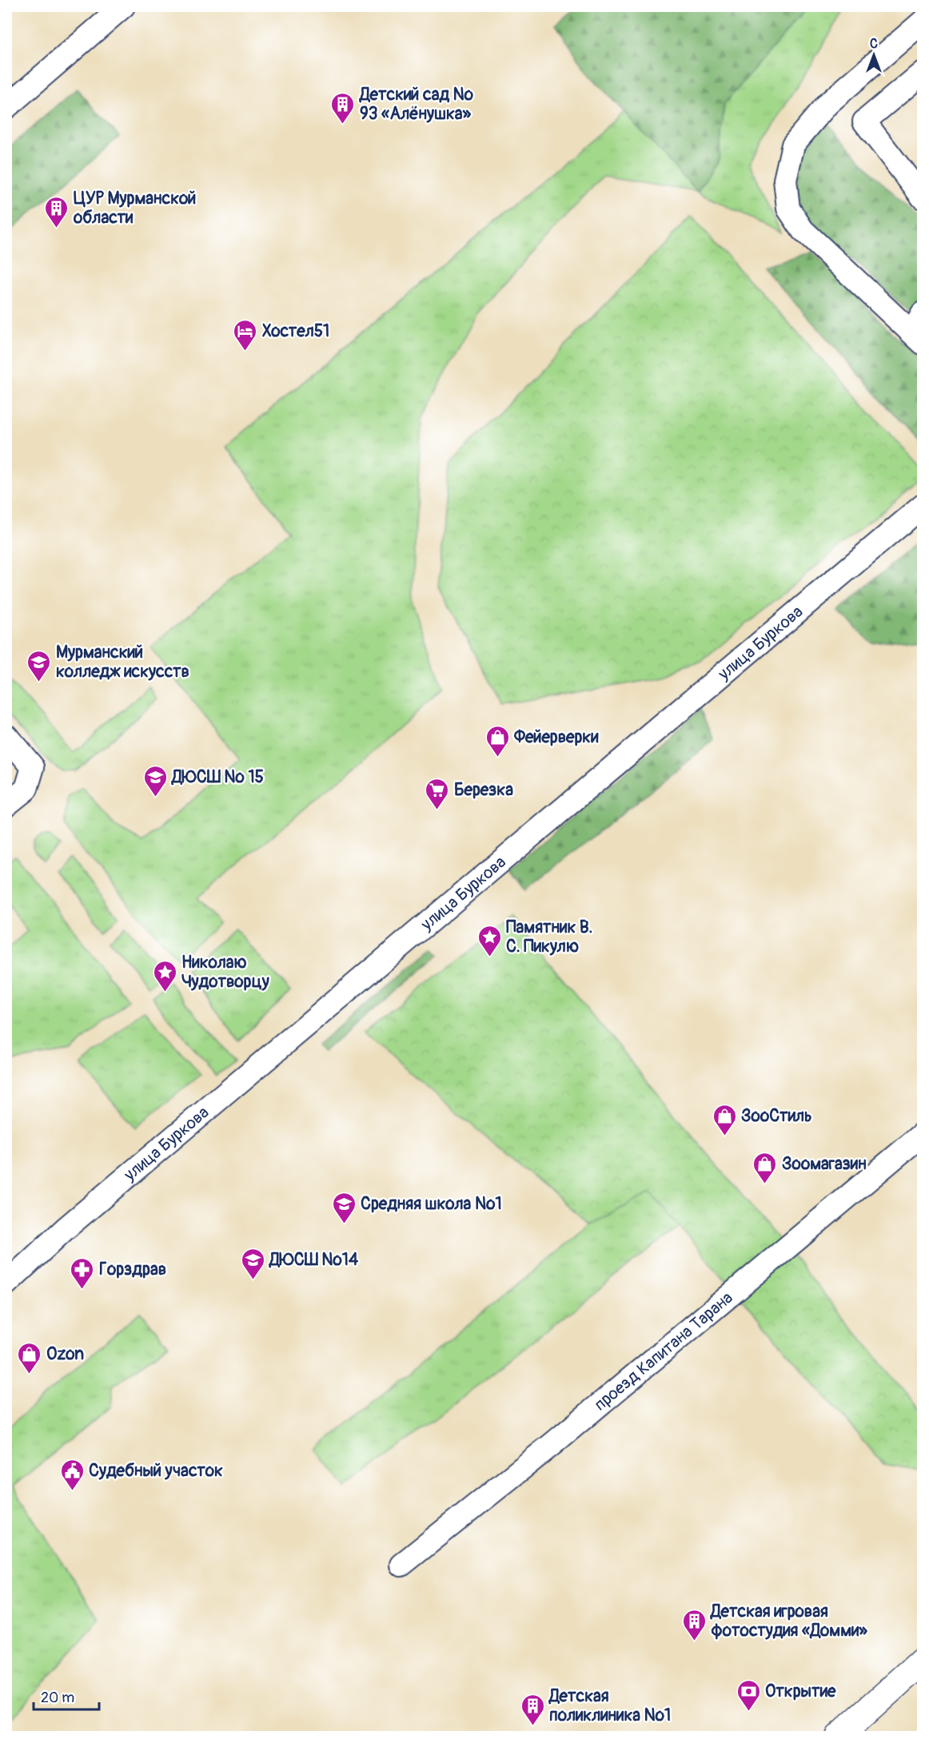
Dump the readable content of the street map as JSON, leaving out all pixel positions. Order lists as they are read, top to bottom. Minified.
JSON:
{"streets":{"street":["улица Буркова","проезд Капитана Тарана"]},"places":{"building":["Детский сад № 93 «Алёнушка»","ЦУР Мурманской области","Детская игровая фотостудия «Домми»","Детская поликлиника №1"],"hotel":["Хостел51"],"school or university":["Мурманский колледж искусств","ДЮСШ № 15","Средняя школа №1","ДЮСШ №14"],"shop":["Фейерверки","ЗооСтиль","Зоомагазин","Ozon"],"supermarket":["Березка"],"place":["Памятник В. С. Пикулю","Николаю Чудотворцу"],"pharmacy":["Горздрав"],"public building":["Судебный участок"],"bank":["Открытие"]},"scale_bar":"20 m","north":"top"}
